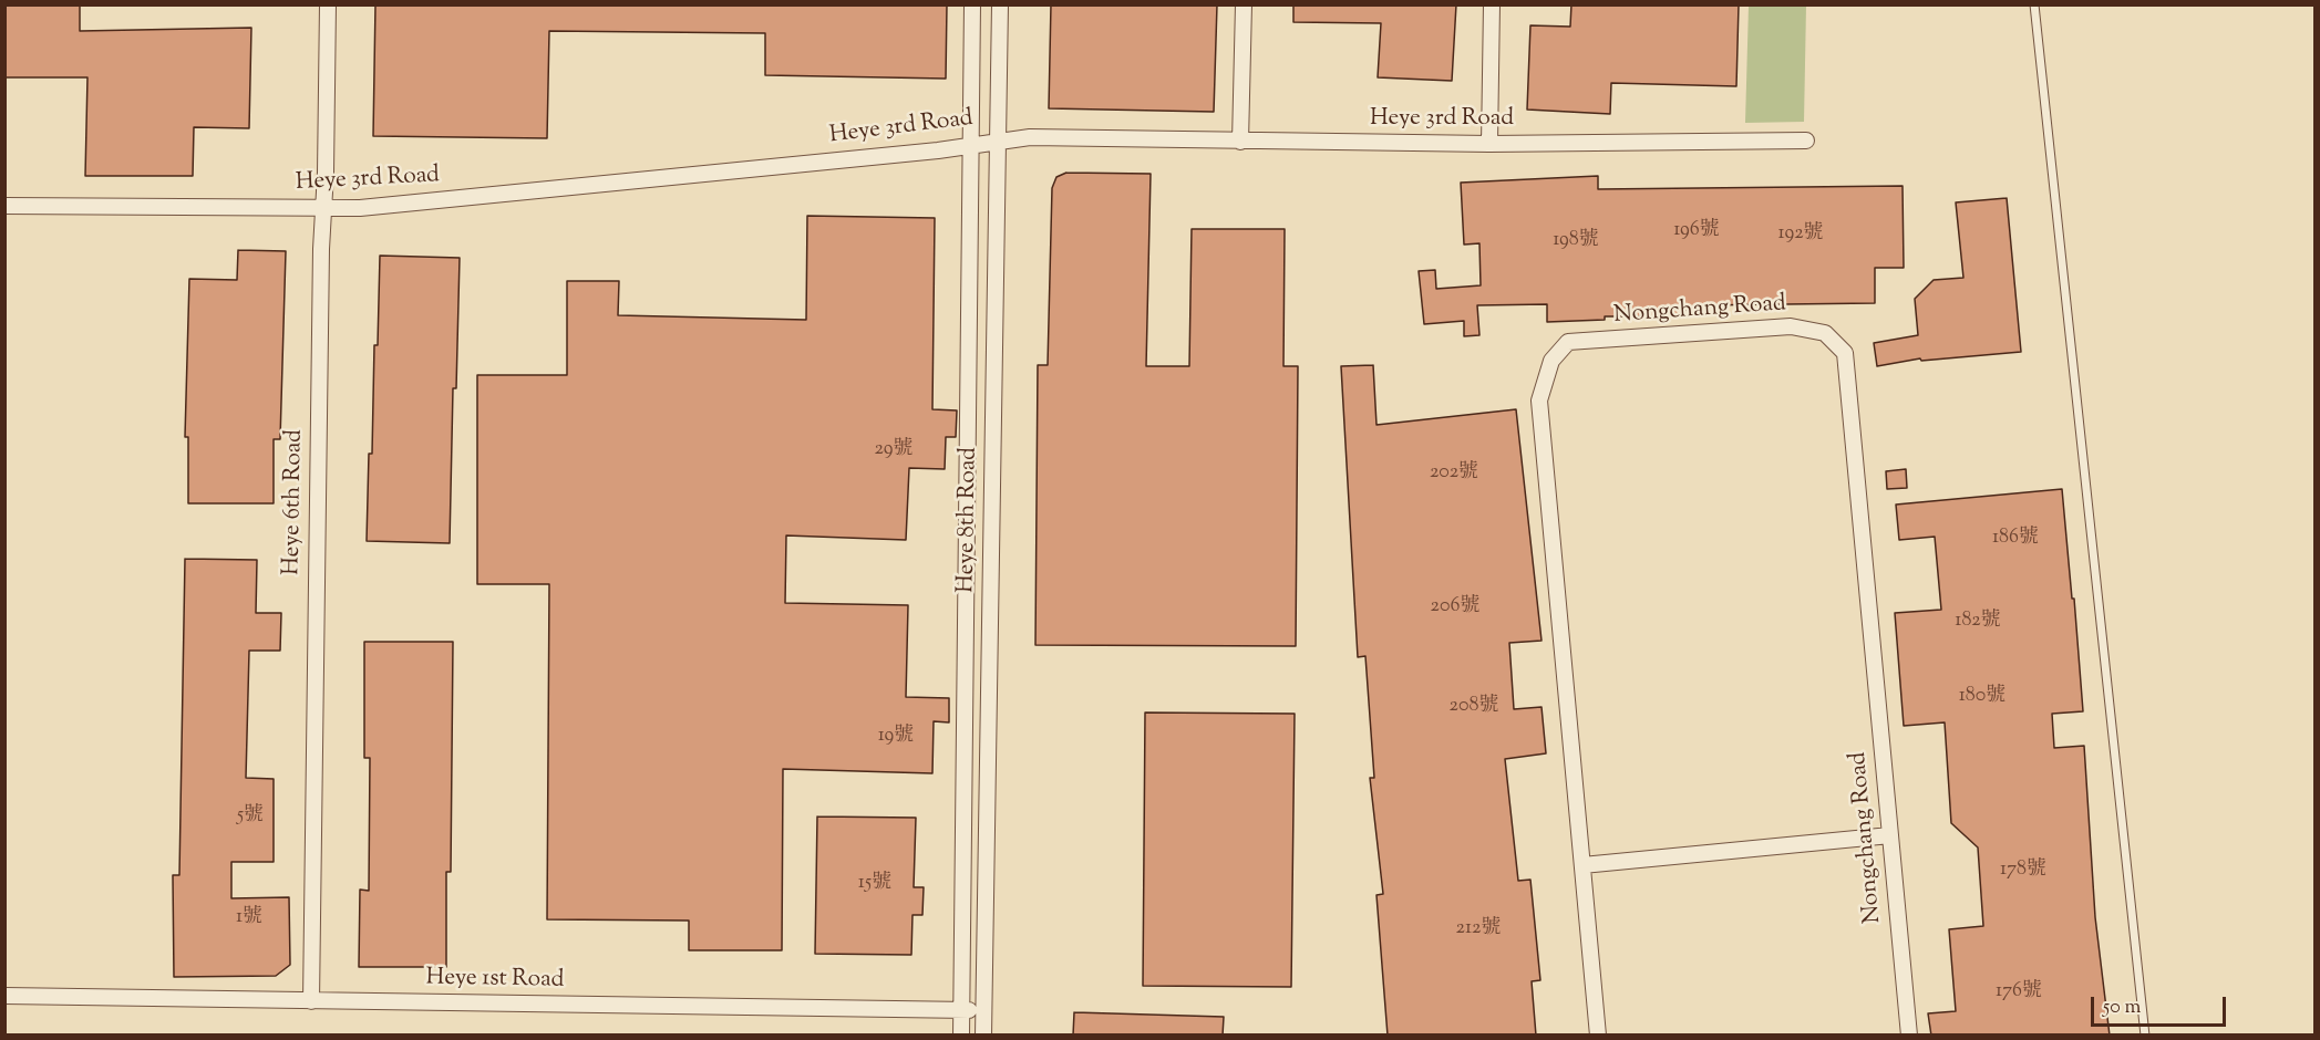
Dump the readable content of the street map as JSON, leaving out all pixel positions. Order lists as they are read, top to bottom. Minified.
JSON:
{"streets":{"street":["Heye 3rd Road","Nongchang Road","Heye 6th Road","Heye 8th Road","Heye 1st Road"]},"crossings":[["Heye 3rd Road","Heye 6th Road"],["Heye 3rd Road","Heye 8th Road"],["Heye 6th Road","Heye 1st Road"],["Heye 8th Road","Heye 1st Road"]],"house_numbers":["196號","192號","198號","29號","202號","186號","206號","182號","180號","208號","19號","5號","178號","15號","1號","212號","176號"],"scale_bar":"50 m"}
